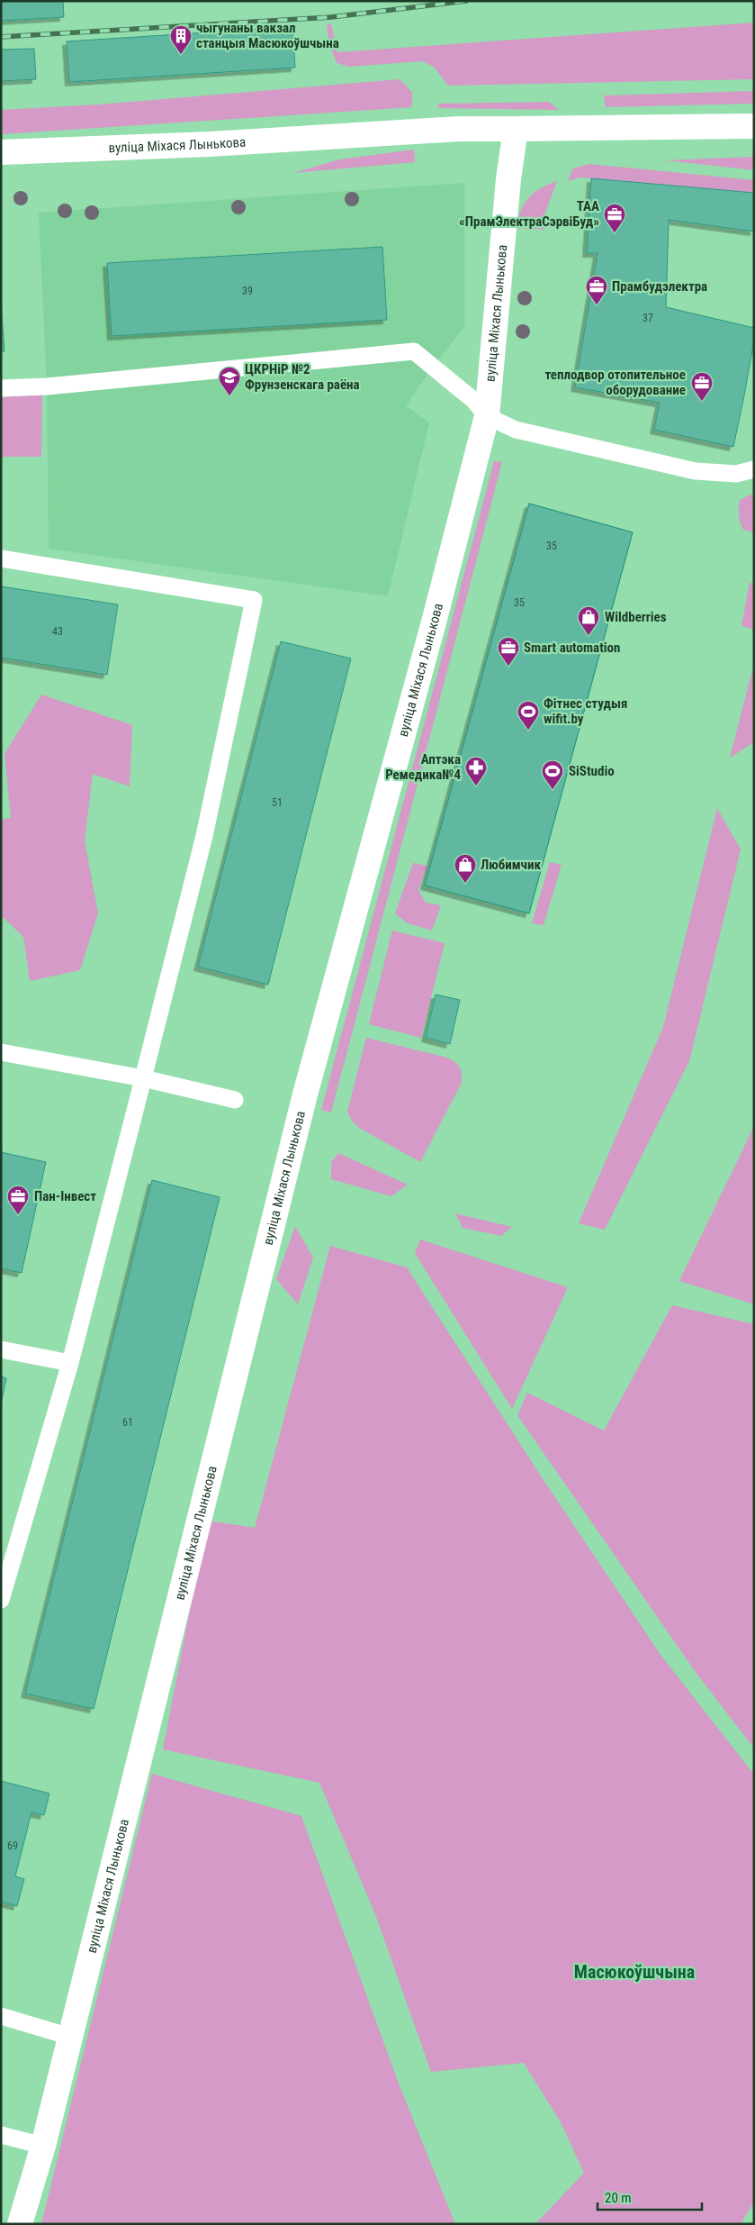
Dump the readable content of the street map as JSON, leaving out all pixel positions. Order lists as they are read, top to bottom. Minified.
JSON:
{"streets":{"street":["вуліца Міхася Лынькова"]},"districts":["Масюкоўшчына"],"places":{"building":["чыгунаны вакзал станцыя Масюкоўшчына"],"office":["ТАА «ПрамЭлектраСэрвіБуд»","Прамбудэлектра","теплодвор отопительное оборудование","Smart automation","Пан-Інвест"],"school or university":["ЦКРНіР №2 Фрунзенскага раёна"],"shop":["Wildberries","Любимчик"],"sports":["Фітнес студыя wifit.by","SiStudio"],"pharmacy":["Аптэка Ремедика№4"]},"house_numbers":["39","37","35","35","43","51","61","69"],"scale_bar":"20 m"}
